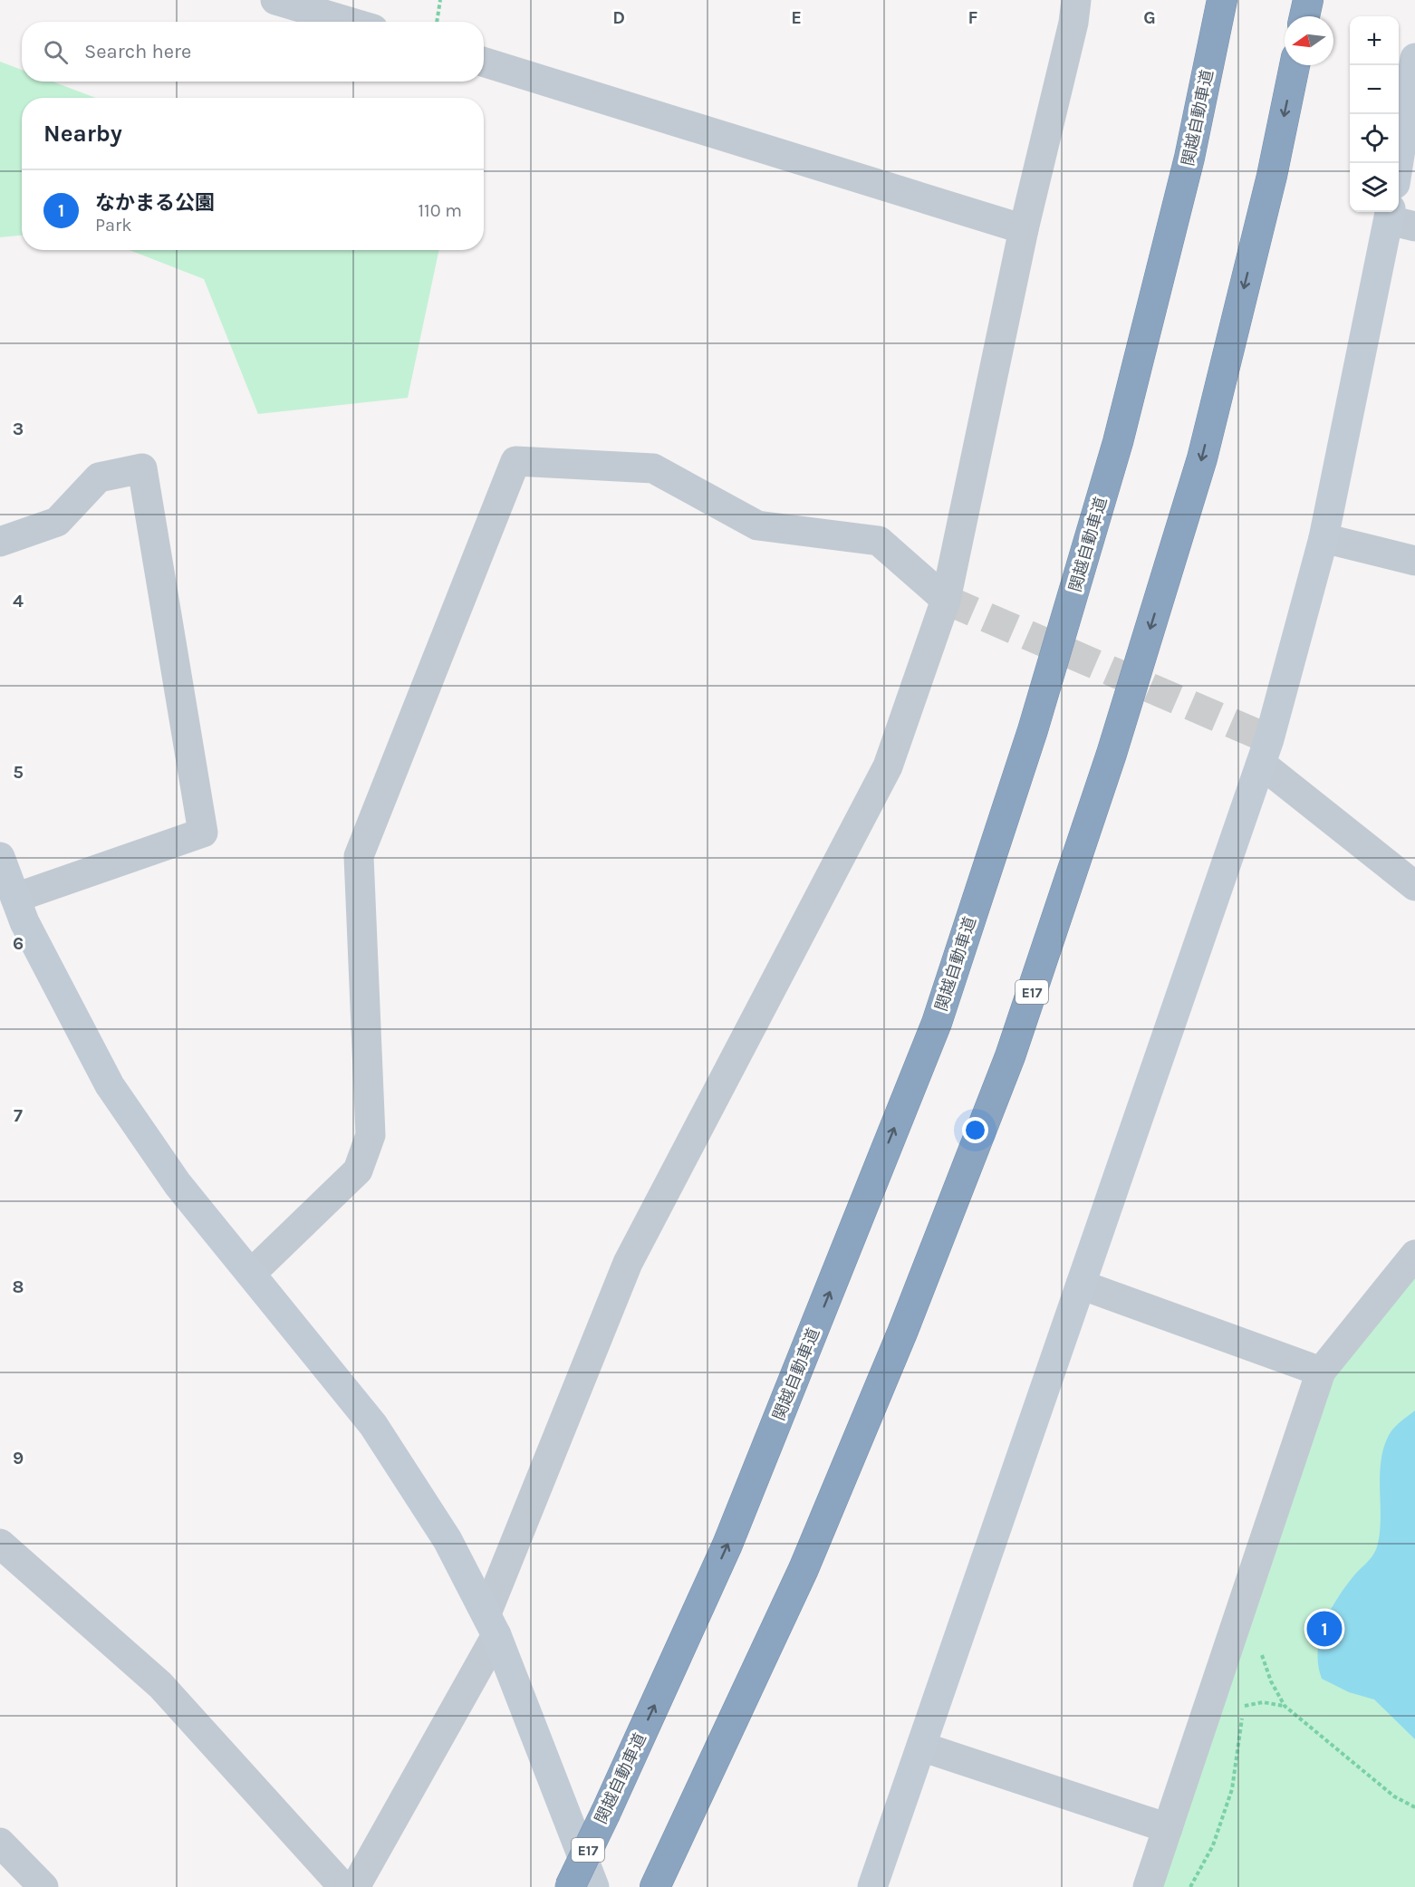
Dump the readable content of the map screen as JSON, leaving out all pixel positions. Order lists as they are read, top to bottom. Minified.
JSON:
{"streets":{"highway":["関越自動車道","E17"]},"north":"left","page":{"map_buttons":["+","−"],"search":"Search here","heading":"Nearby","list":[{"mark":"1","name":"なかまる公園","note":"Park","value":"110 m"}],"pins":"1"},"grid":{"columns":["D","E","F","G"],"rows":["3","4","5","6","7","8","9"]}}
